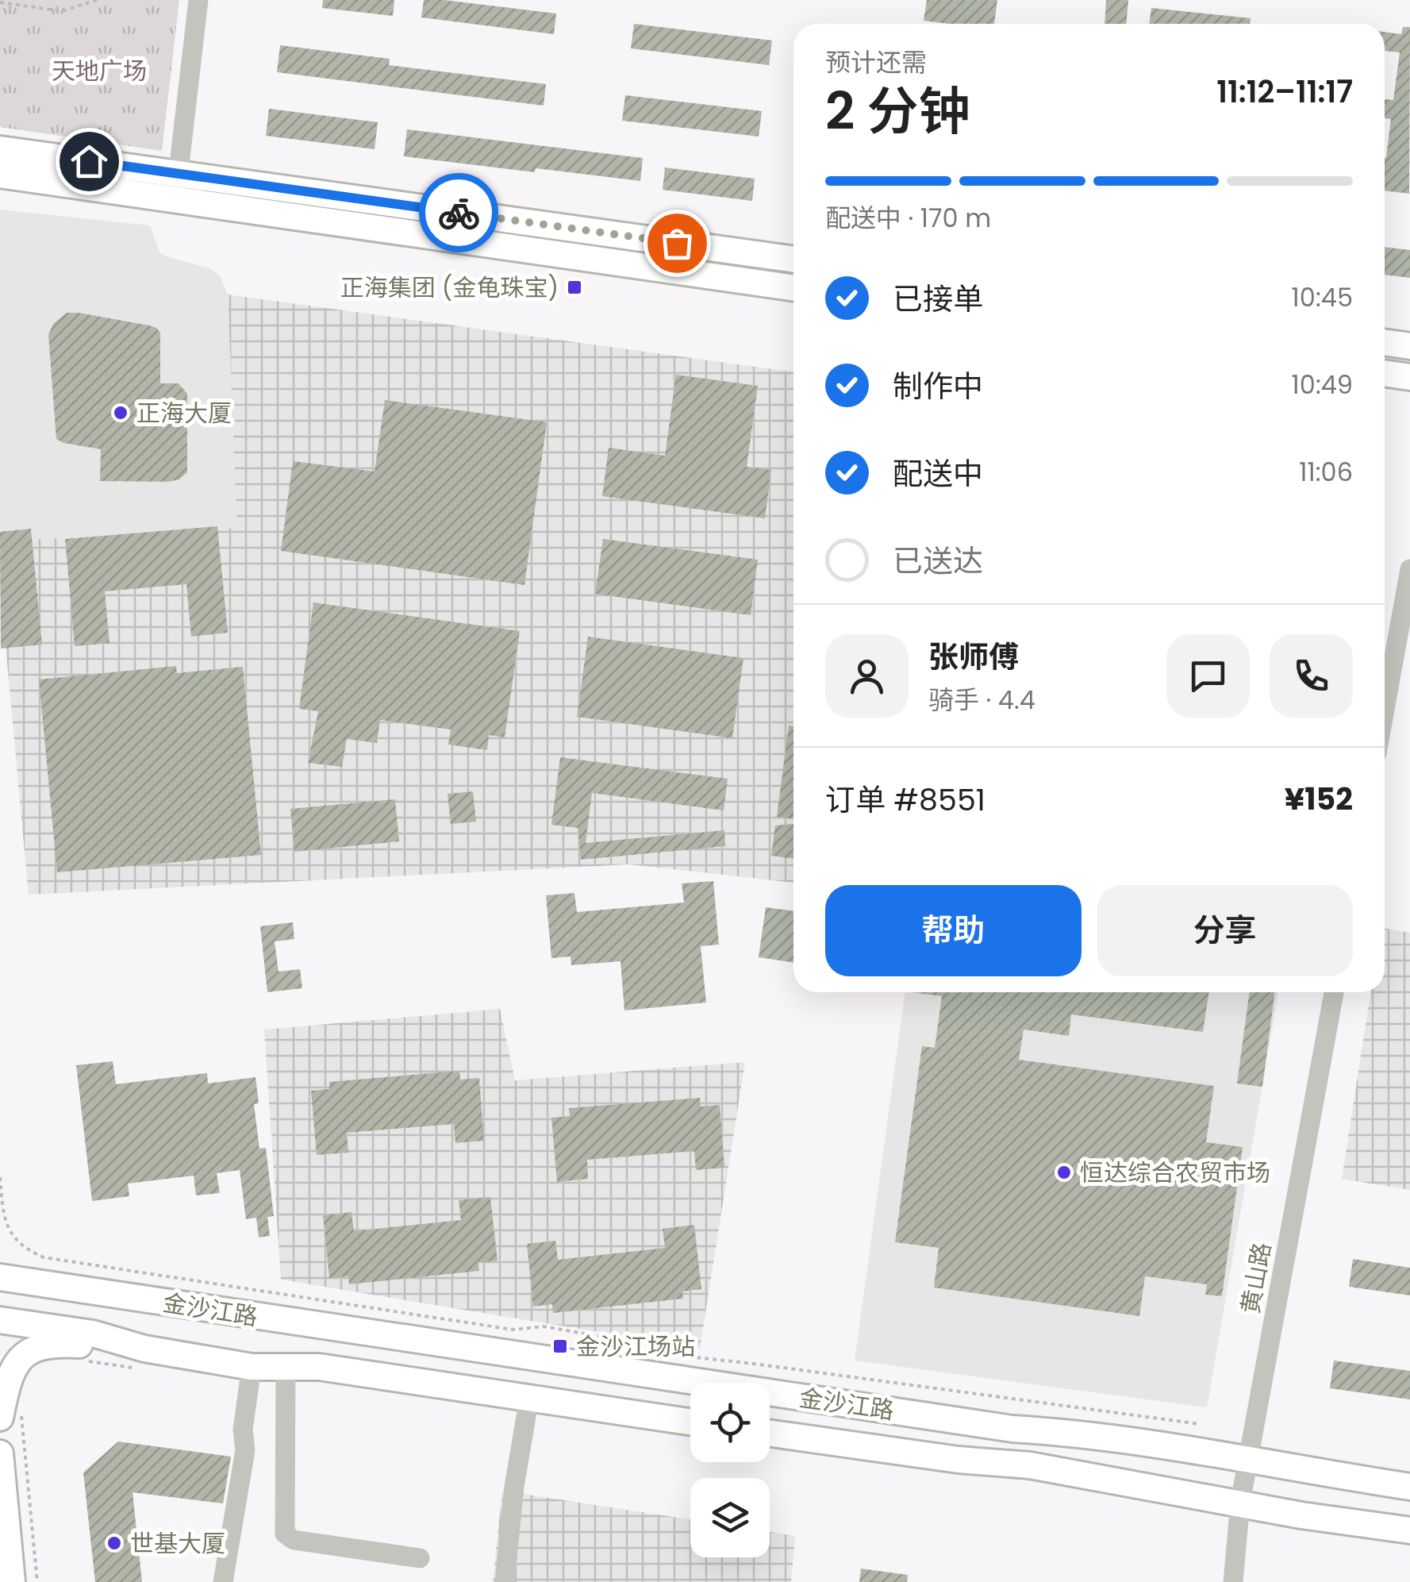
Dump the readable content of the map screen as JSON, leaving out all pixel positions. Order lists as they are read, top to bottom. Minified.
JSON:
{"streets":{"main road":["金沙江路"],"street":["黄山路"]},"crossings":[["黄山路","金沙江路"]],"parks":["天地广场"],"places":{"transit":["正海集团 (金龟珠宝)","金沙江场站"],"other":["正海大厦","恒达综合农贸市场","世基大厦"]},"page":{"heading":["2 分钟","预计还需","11:12–11:17"],"panel":["张师傅","骑手 · 4.4","订单 #8551","¥152"],"bar":"配送中 · 170 m","list":[["已接单","10:45"],["制作中","10:49"],["配送中","11:06"],"已送达"],"buttons":["帮助","分享"]}}
